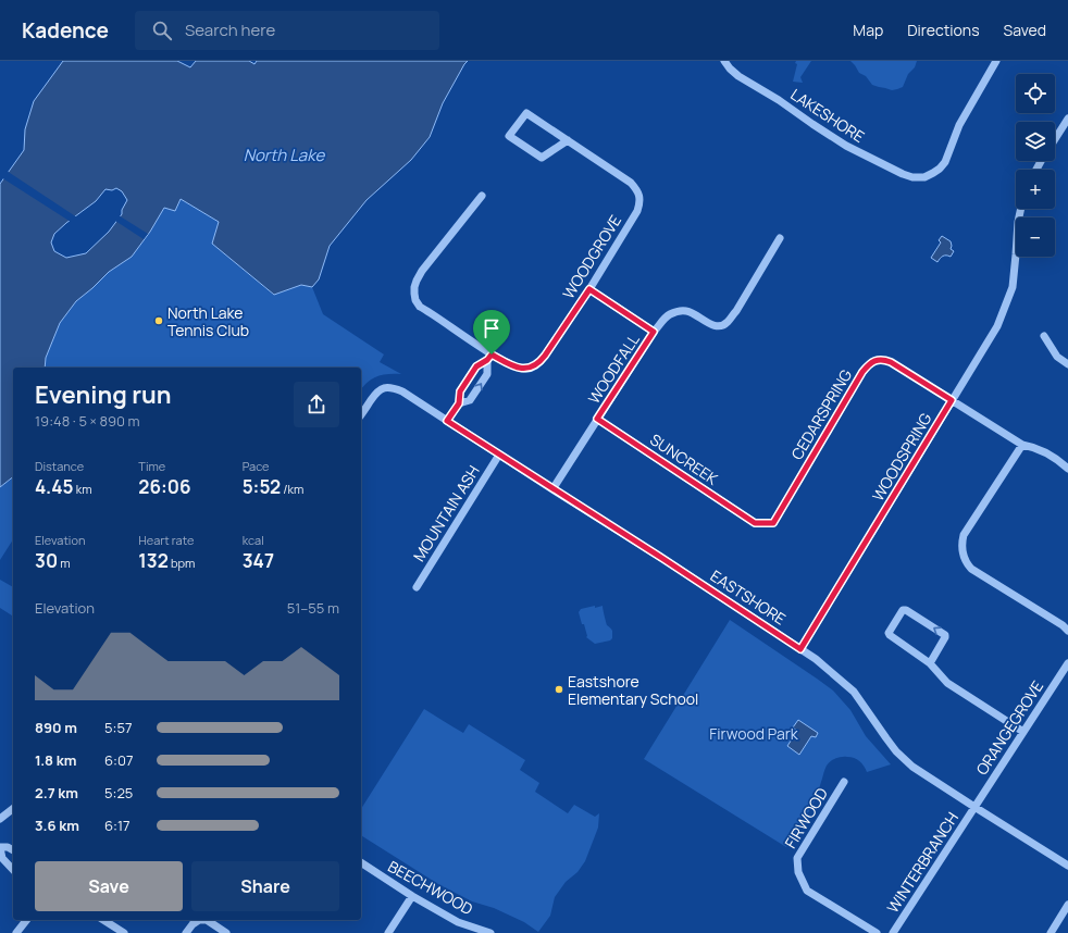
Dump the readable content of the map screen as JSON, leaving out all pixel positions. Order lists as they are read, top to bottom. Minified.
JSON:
{"streets":{"street":["LAKESHORE","WOODGROVE","WOODFALL","CEDARSPRING","WOODSPRING","SUNCREEK","MOUNTAIN ASH","EASTSHORE","ORANGEGROVE","FIRWOOD","WINTERBRANCH","BEECHWOOD"]},"crossings":[["WOODFALL","SUNCREEK"],["WOODFALL","EASTSHORE"],["CEDARSPRING","WOODSPRING"],["CEDARSPRING","SUNCREEK"],["WOODSPRING","EASTSHORE"],["MOUNTAIN ASH","EASTSHORE"],["EASTSHORE","ORANGEGROVE"],["EASTSHORE","WINTERBRANCH"],["ORANGEGROVE","WINTERBRANCH"]],"water":["North Lake"],"parks":["Firwood Park"],"places":["North Lake Tennis Club","Eastshore Elementary School"],"page":{"header":"Kadence","search":"Search here","nav":["Map","Directions","Saved"],"map_buttons":["+","−"],"heading":["Evening run","19:48 · 5 × 890 m"],"stats":[["Distance","4.45 km"],["Time","26:06"],["Pace","5:52 /km"],["Elevation","30 m"],["Heart rate","132 bpm"],["kcal","347"]],"chart":["Elevation","51–55 m"],"list":[{"name":"890 m","note":"5:57"},{"name":"1.8 km","note":"6:07"},{"name":"2.7 km","note":"5:25"},{"name":"3.6 km","note":"6:17"}],"buttons":["Save","Share"]}}
